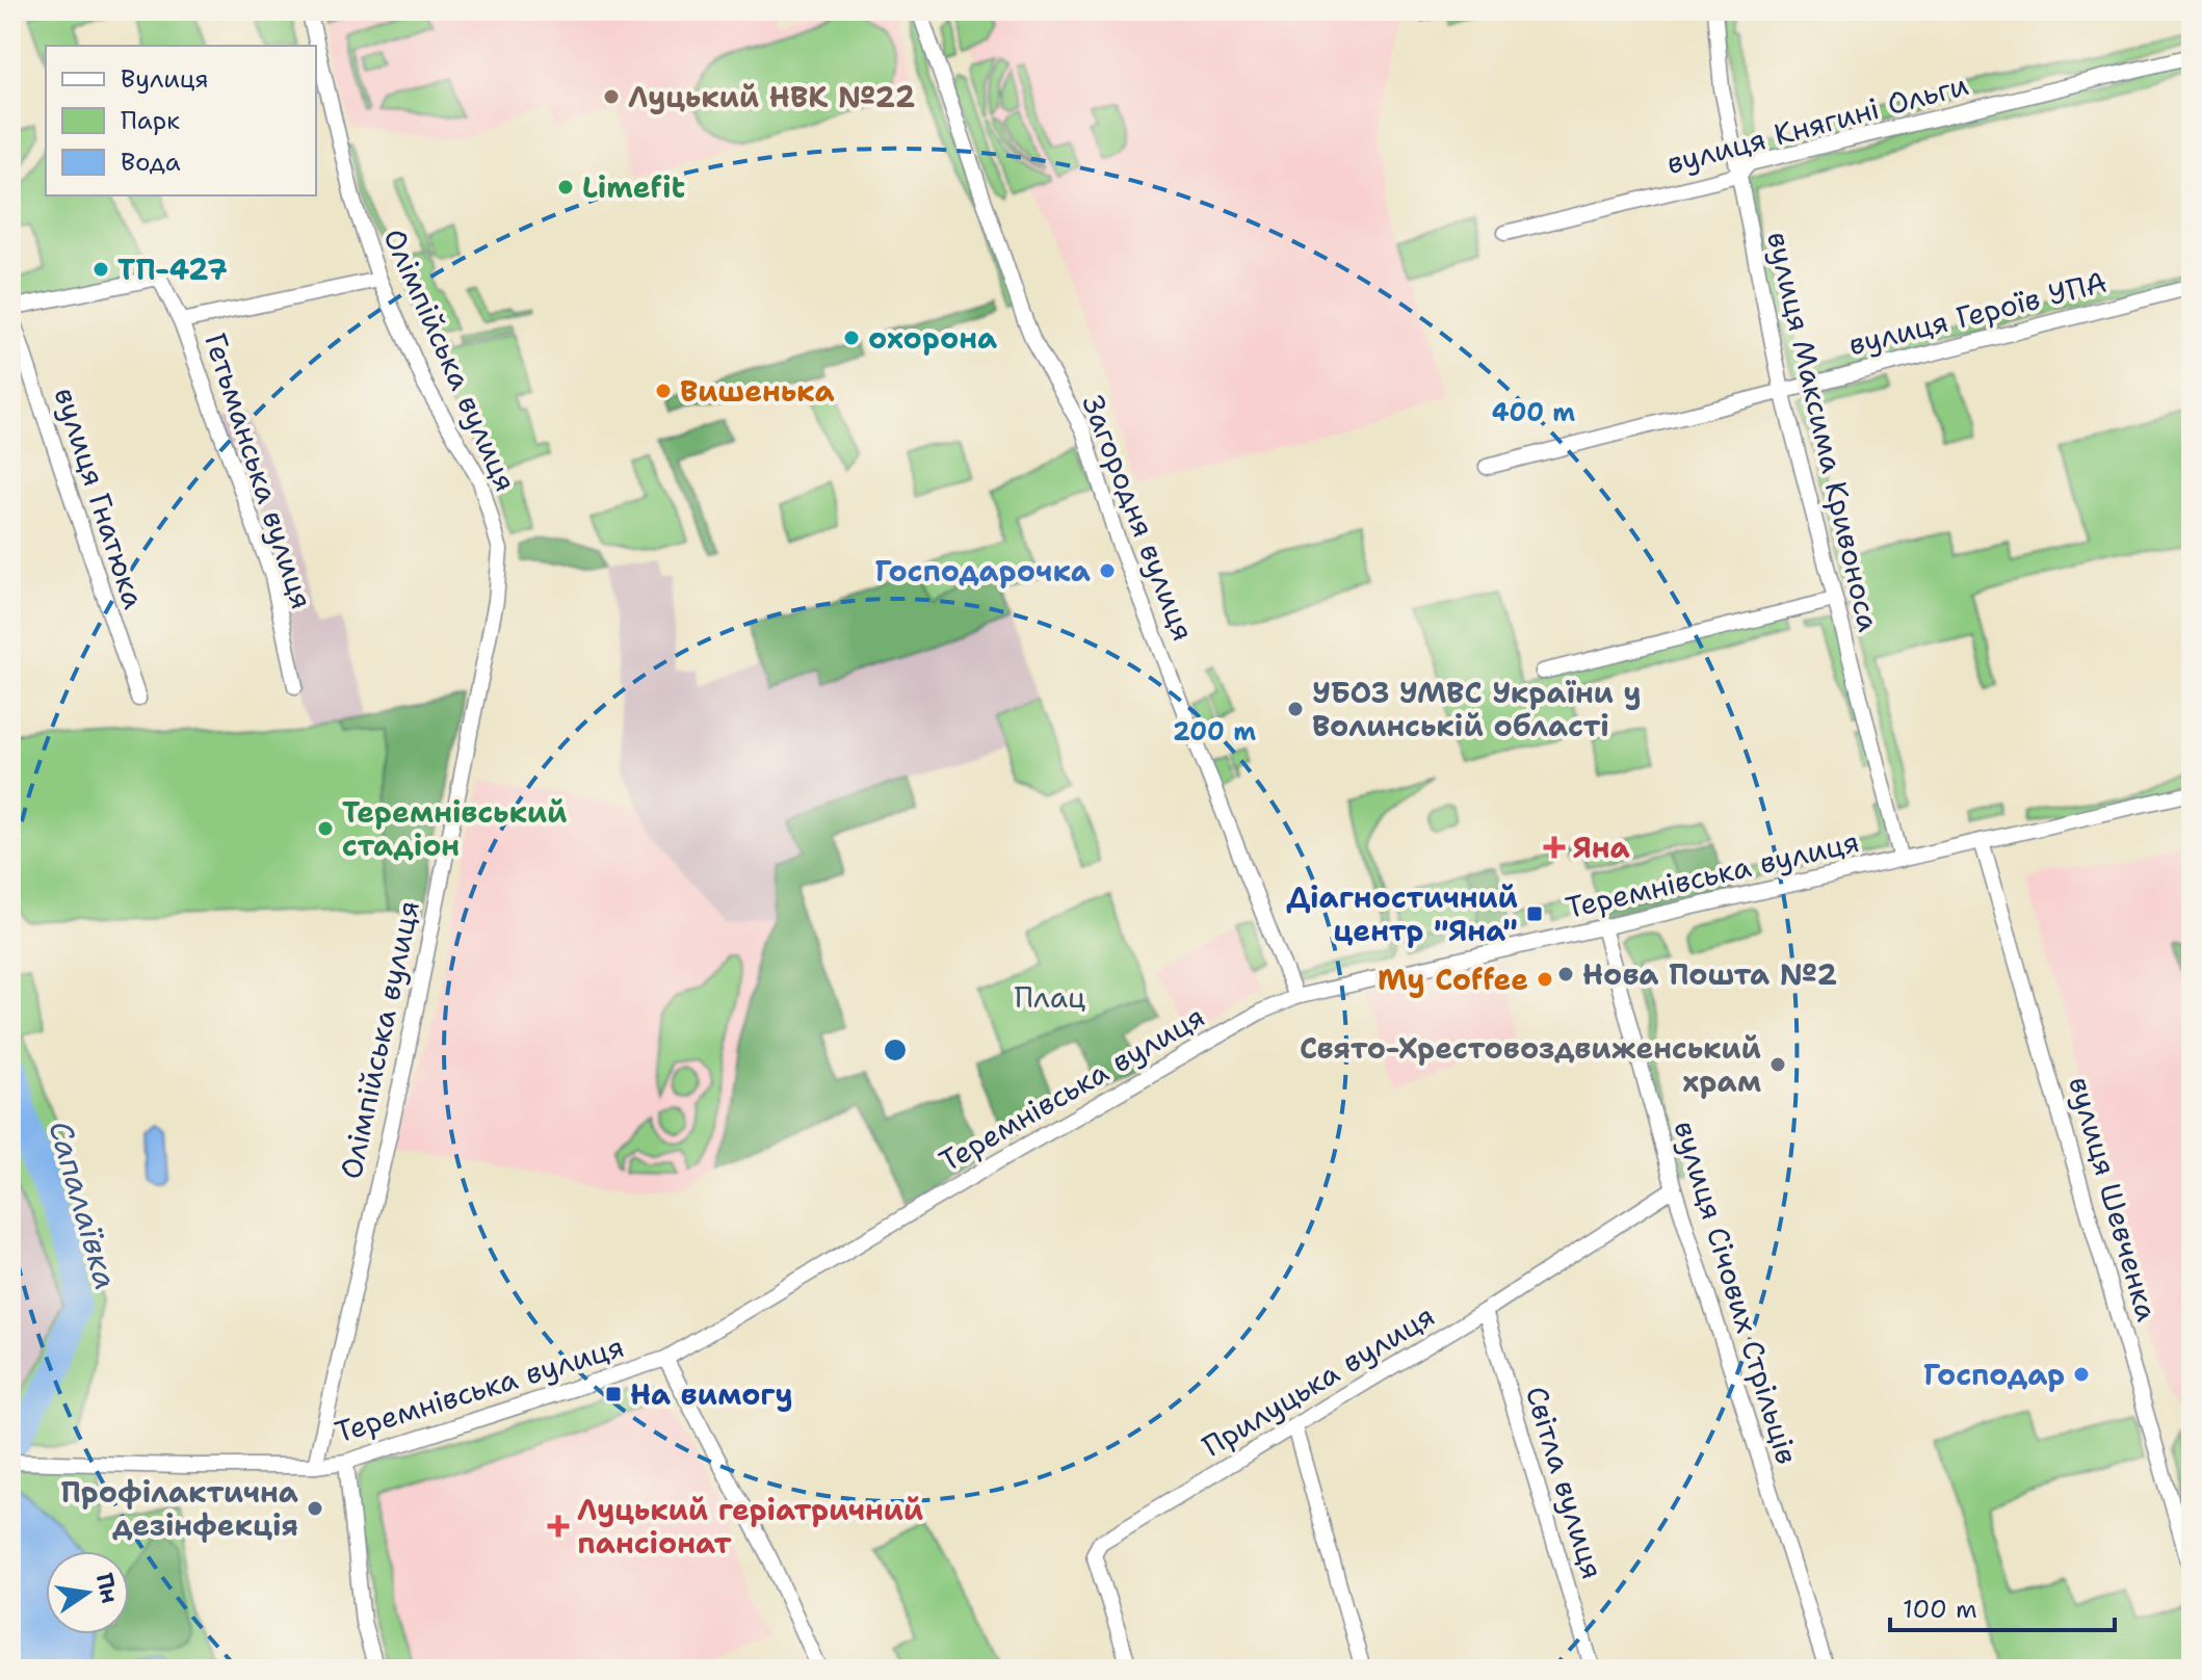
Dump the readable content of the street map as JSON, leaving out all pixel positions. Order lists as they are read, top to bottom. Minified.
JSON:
{"streets":{"street":["вулиця Княгині Ольги","вулиця Героїв УПА","Олімпійська вулиця","вулиця Максима Кривоноса","Гетьманська вулиця","вулиця Гнатюка","Загородня вулиця","Теремнівська вулиця","вулиця Шевченка","вулиця Січових Стрільців","Прилуцька вулиця","Світла вулиця"]},"crossings":[["вулиця Княгині Ольги","вулиця Максима Кривоноса"],["вулиця Героїв УПА","вулиця Максима Кривоноса"],["Олімпійська вулиця","Теремнівська вулиця"],["вулиця Максима Кривоноса","Теремнівська вулиця"],["Гетьманська вулиця","вулиця Гнатюка"],["Загородня вулиця","Теремнівська вулиця"],["Теремнівська вулиця","вулиця Шевченка"],["Теремнівська вулиця","вулиця Січових Стрільців"],["вулиця Січових Стрільців","Прилуцька вулиця"],["Прилуцька вулиця","Світла вулиця"]],"water":["Сапалаївка"],"parks":["Плац"],"places":{"other":["Луцький НВК №22","Limefit","ТП-427","охорона","Вишенька","Господарочка","УБОЗ УМВС України у Волинськiй області","Теремнівський стадіон","Нова Пошта №2","My Coffee","Свято-Хрестовоздвиженський храм","Господар","Профілактична дезінфекція"],"health":["Яна","Луцький геріатричний пансіонат"],"transit":["Діагностичний центр \"Яна\"","На вимогу"]},"legend":["Вулиця","Парк","Вода"],"scale_bar":"100 m","north":"right","rings":["400 m","200 m"]}
